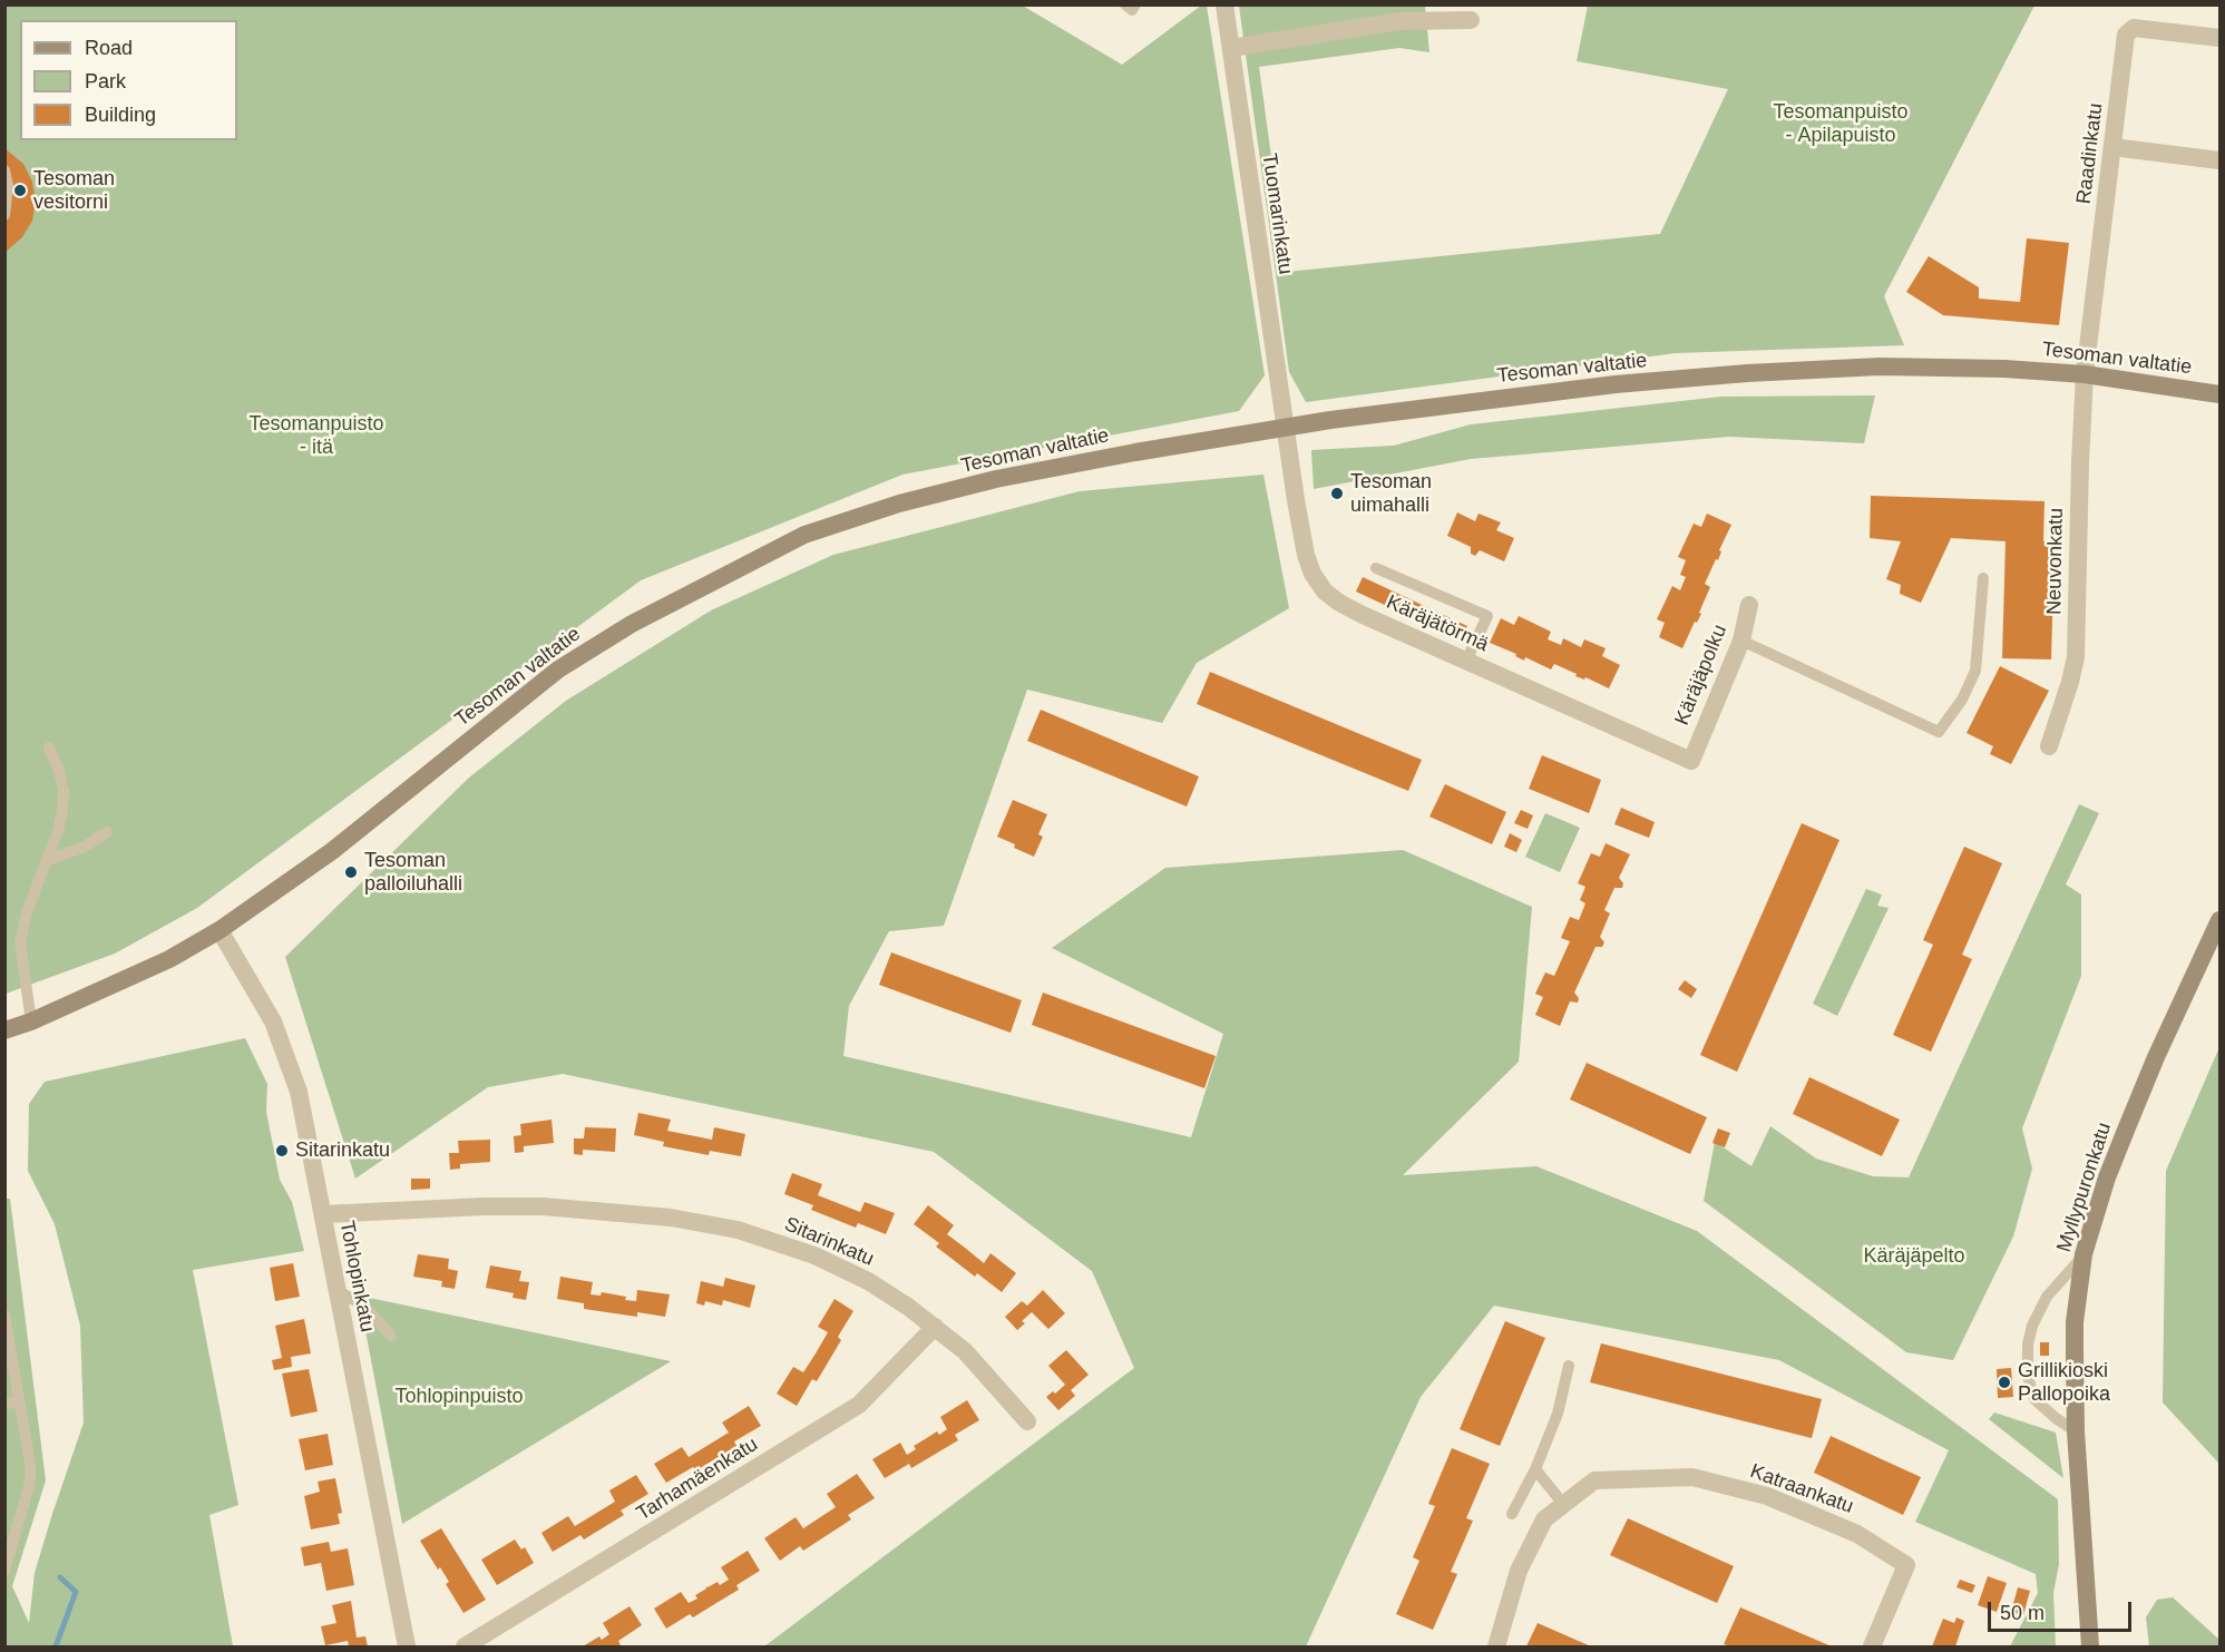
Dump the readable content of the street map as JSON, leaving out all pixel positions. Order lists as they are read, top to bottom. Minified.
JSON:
{"streets":{"main road":["Tesoman valtatie","Myllypuronkatu"],"street":["Raadinkatu","Tuomarinkatu","Neuvonkatu","Käräjätörmä","Käräjäpolku","Sitarinkatu","Tohlopinkatu","Tarhamäenkatu","Katraankatu"]},"crossings":[["Raadinkatu","Tesoman valtatie"],["Raadinkatu","Neuvonkatu"],["Tuomarinkatu","Tesoman valtatie"],["Tuomarinkatu","Käräjätörmä"],["Tesoman valtatie","Neuvonkatu"],["Tesoman valtatie","Käräjätörmä"],["Tesoman valtatie","Tohlopinkatu"],["Käräjätörmä","Käräjäpolku"],["Sitarinkatu","Tohlopinkatu"],["Sitarinkatu","Tarhamäenkatu"]],"parks":["Tesomanpuisto - Apilapuisto","Tesomanpuisto - itä","Käräjäpelto","Tohlopinpuisto"],"places":["Tesoman vesitorni","Tesoman uimahalli","Tesoman palloiluhalli","Sitarinkatu","Grillikioski Pallopoika"],"legend":["Road","Park","Building"],"scale_bar":"50 m"}
